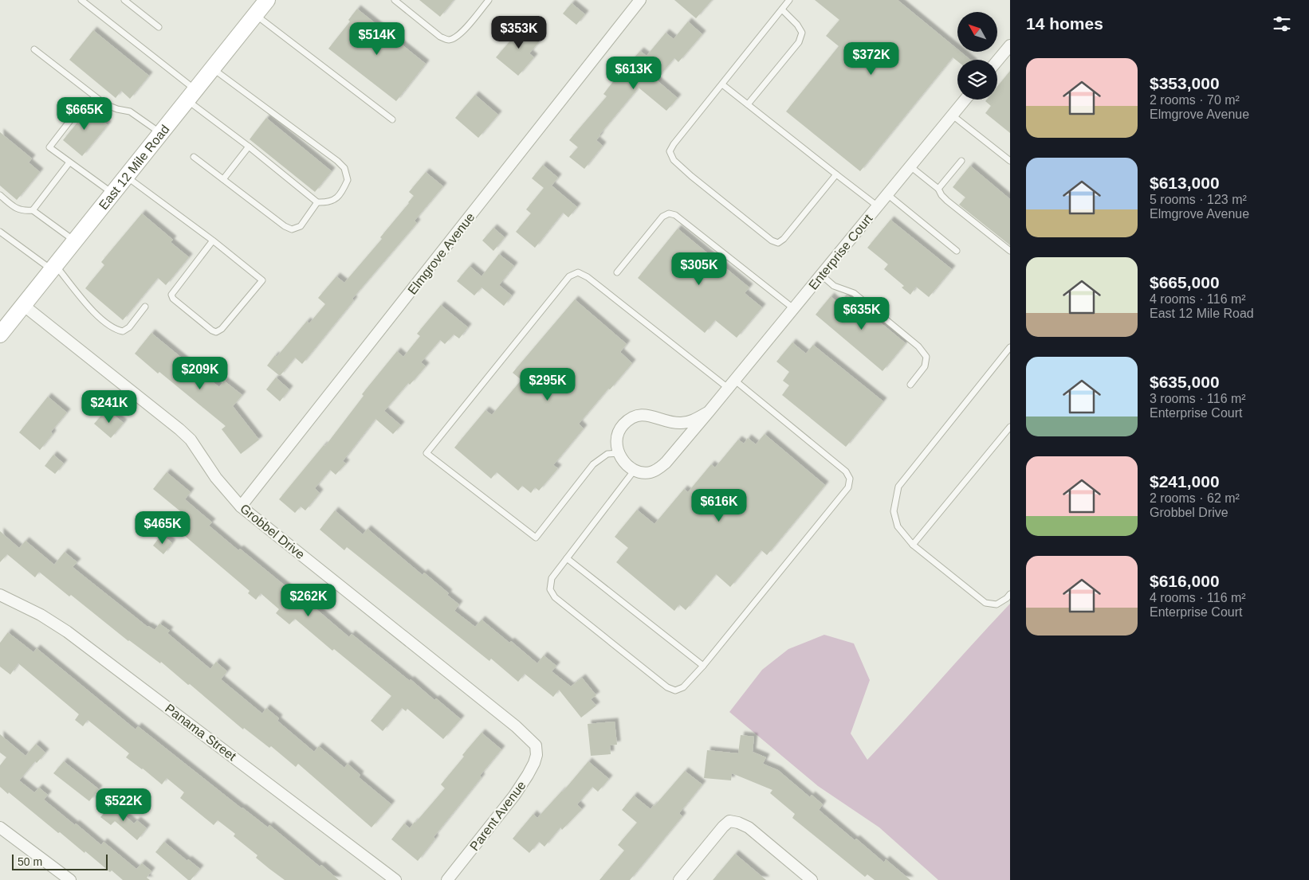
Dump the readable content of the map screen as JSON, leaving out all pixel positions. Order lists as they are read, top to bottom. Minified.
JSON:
{"streets":{"main road":["East 12 Mile Road"],"street":["Enterprise Court","Elmgrove Avenue","Grobbel Drive","Panama Street","Parent Avenue"]},"crossings":[["East 12 Mile Road","Grobbel Drive"],["Elmgrove Avenue","Grobbel Drive"],["Grobbel Drive","Parent Avenue"]],"scale_bar":"50 m","north":"top left","page":{"heading":"14 homes","price":["$353K","$514K","$372K","$613K","$665K","$305K","$635K","$209K","$295K","$241K","$616K","$465K","$262K","$522K"],"list":[{"name":"$353,000","note":"2 rooms · 70 m² · Elmgrove Avenue"},{"name":"$613,000","note":"5 rooms · 123 m² · Elmgrove Avenue"},{"name":"$665,000","note":"4 rooms · 116 m² · East 12 Mile Road"},{"name":"$635,000","note":"3 rooms · 116 m² · Enterprise Court"},{"name":"$241,000","note":"2 rooms · 62 m² · Grobbel Drive"},{"name":"$616,000","note":"4 rooms · 116 m² · Enterprise Court"}],"scale":"50 m"}}
